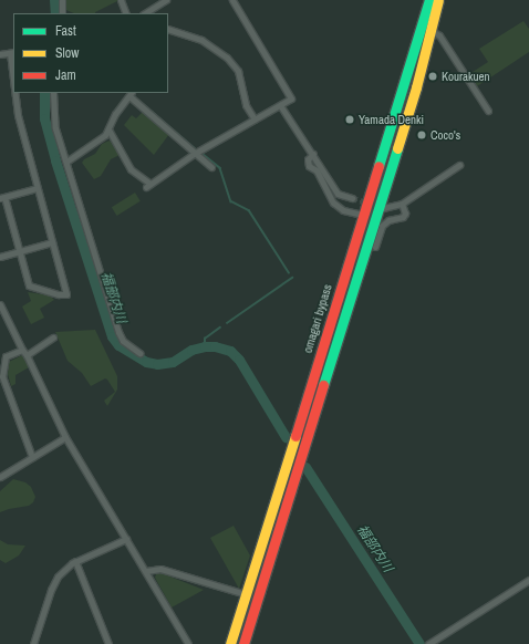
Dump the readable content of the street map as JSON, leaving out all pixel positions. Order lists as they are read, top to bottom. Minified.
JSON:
{"streets":{"highway":["omagari bypass"]},"water":["福部内川"],"places":["Kourakuen","Yamada Denki","Coco's"],"legend":["Fast","Slow","Jam"]}
